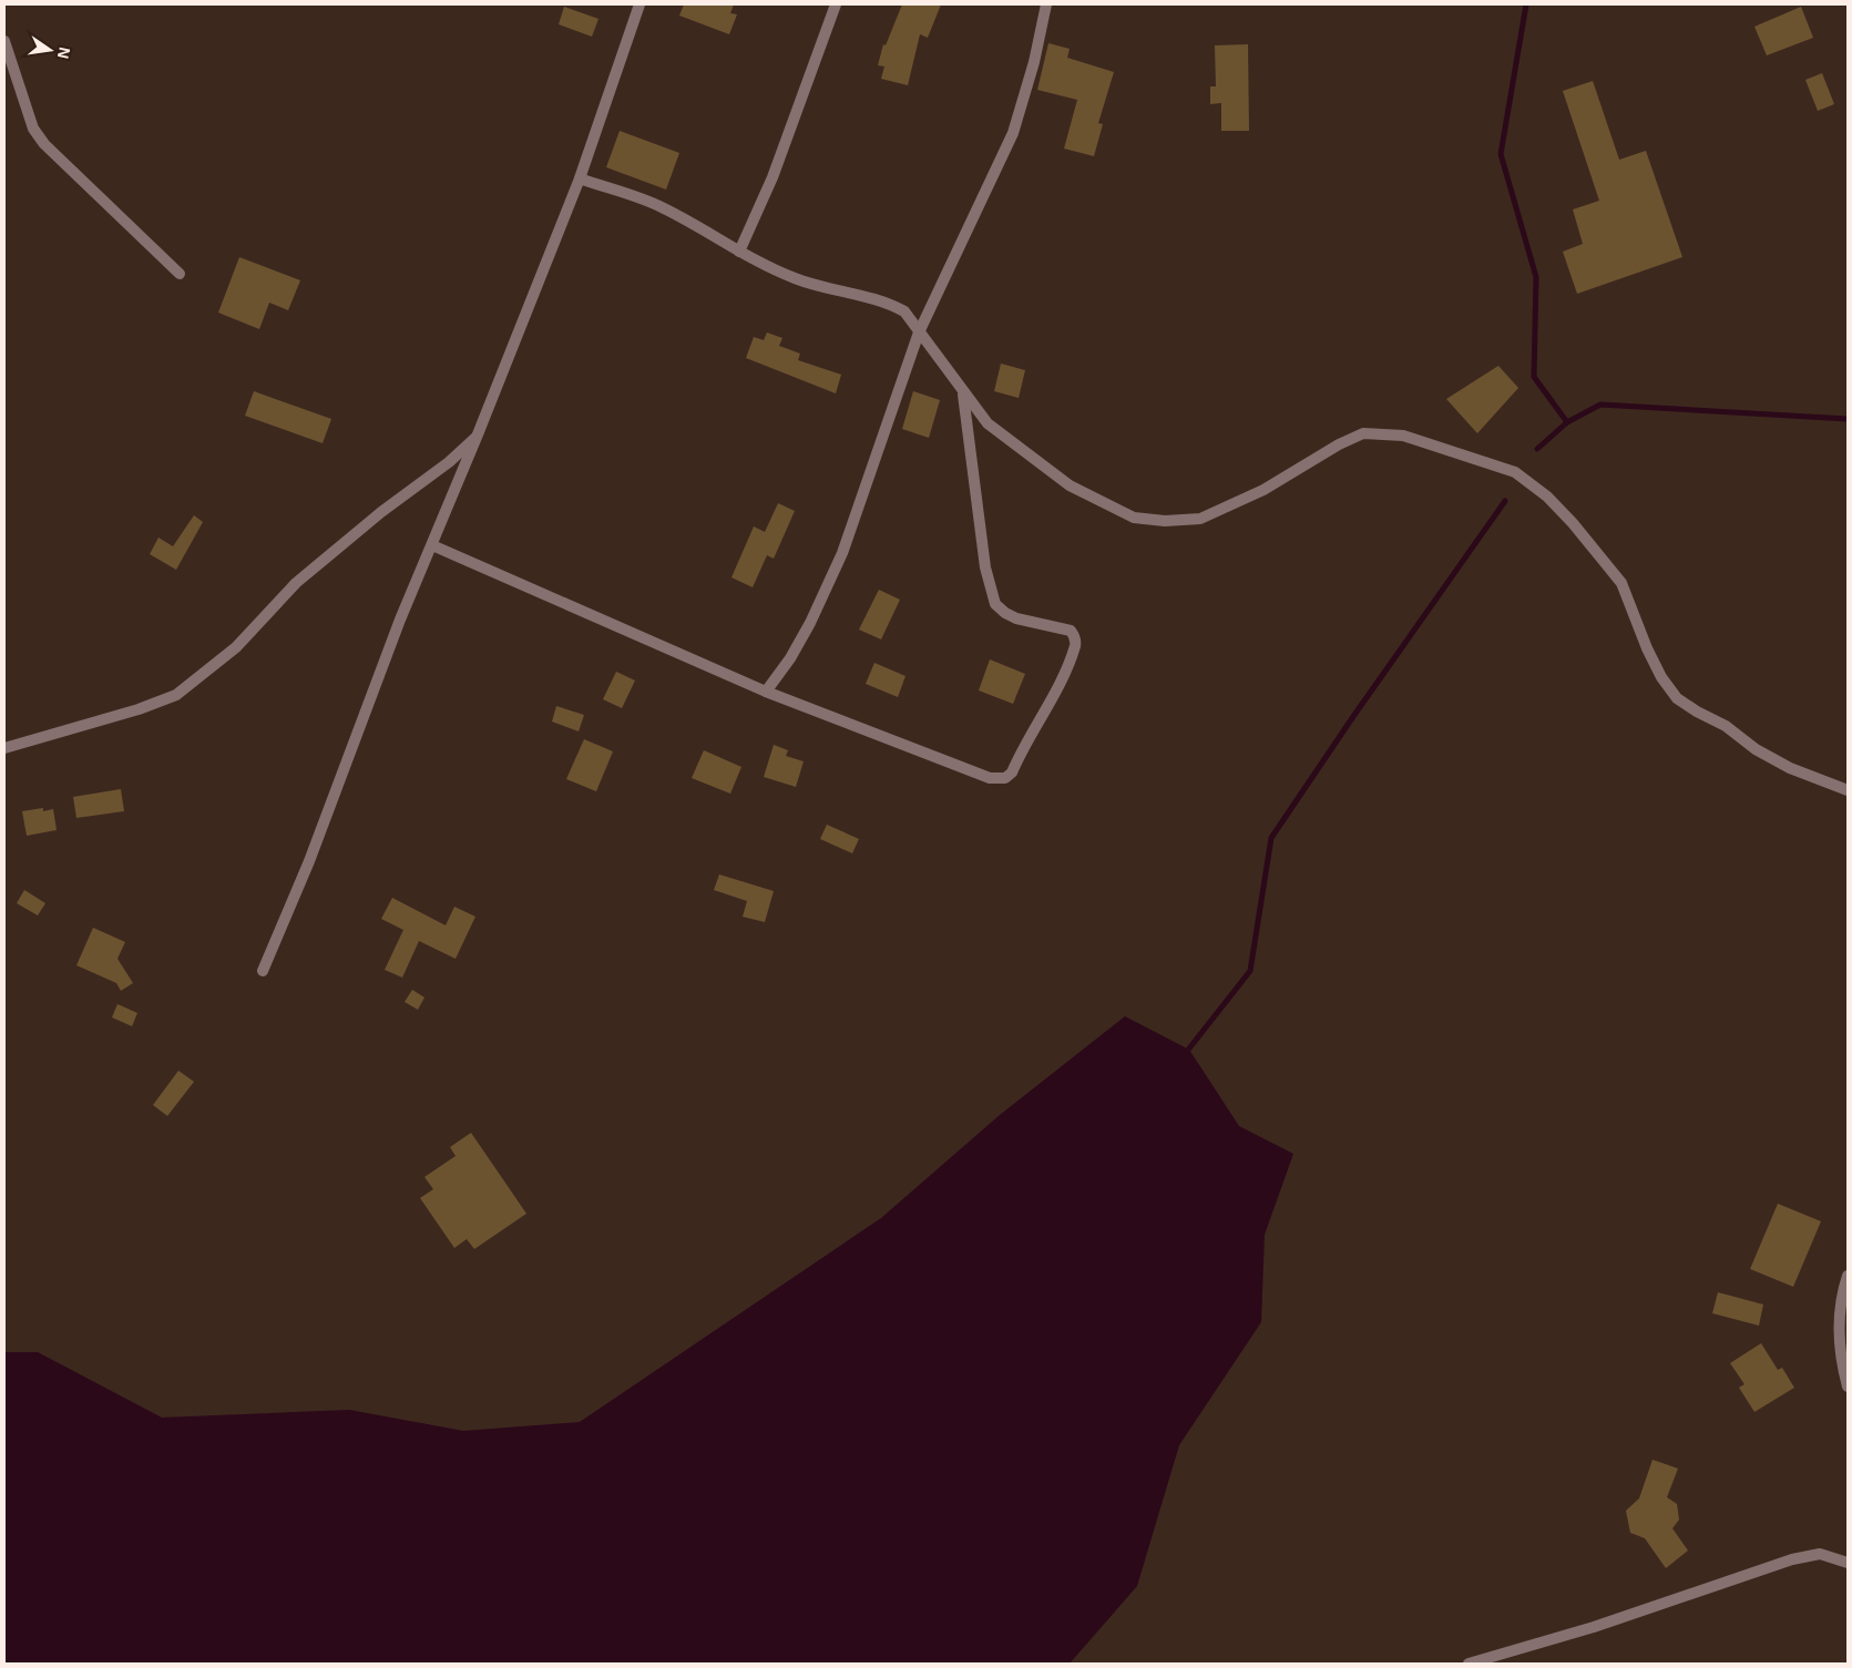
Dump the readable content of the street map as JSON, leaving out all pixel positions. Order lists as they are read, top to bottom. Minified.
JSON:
{"north":"right"}
